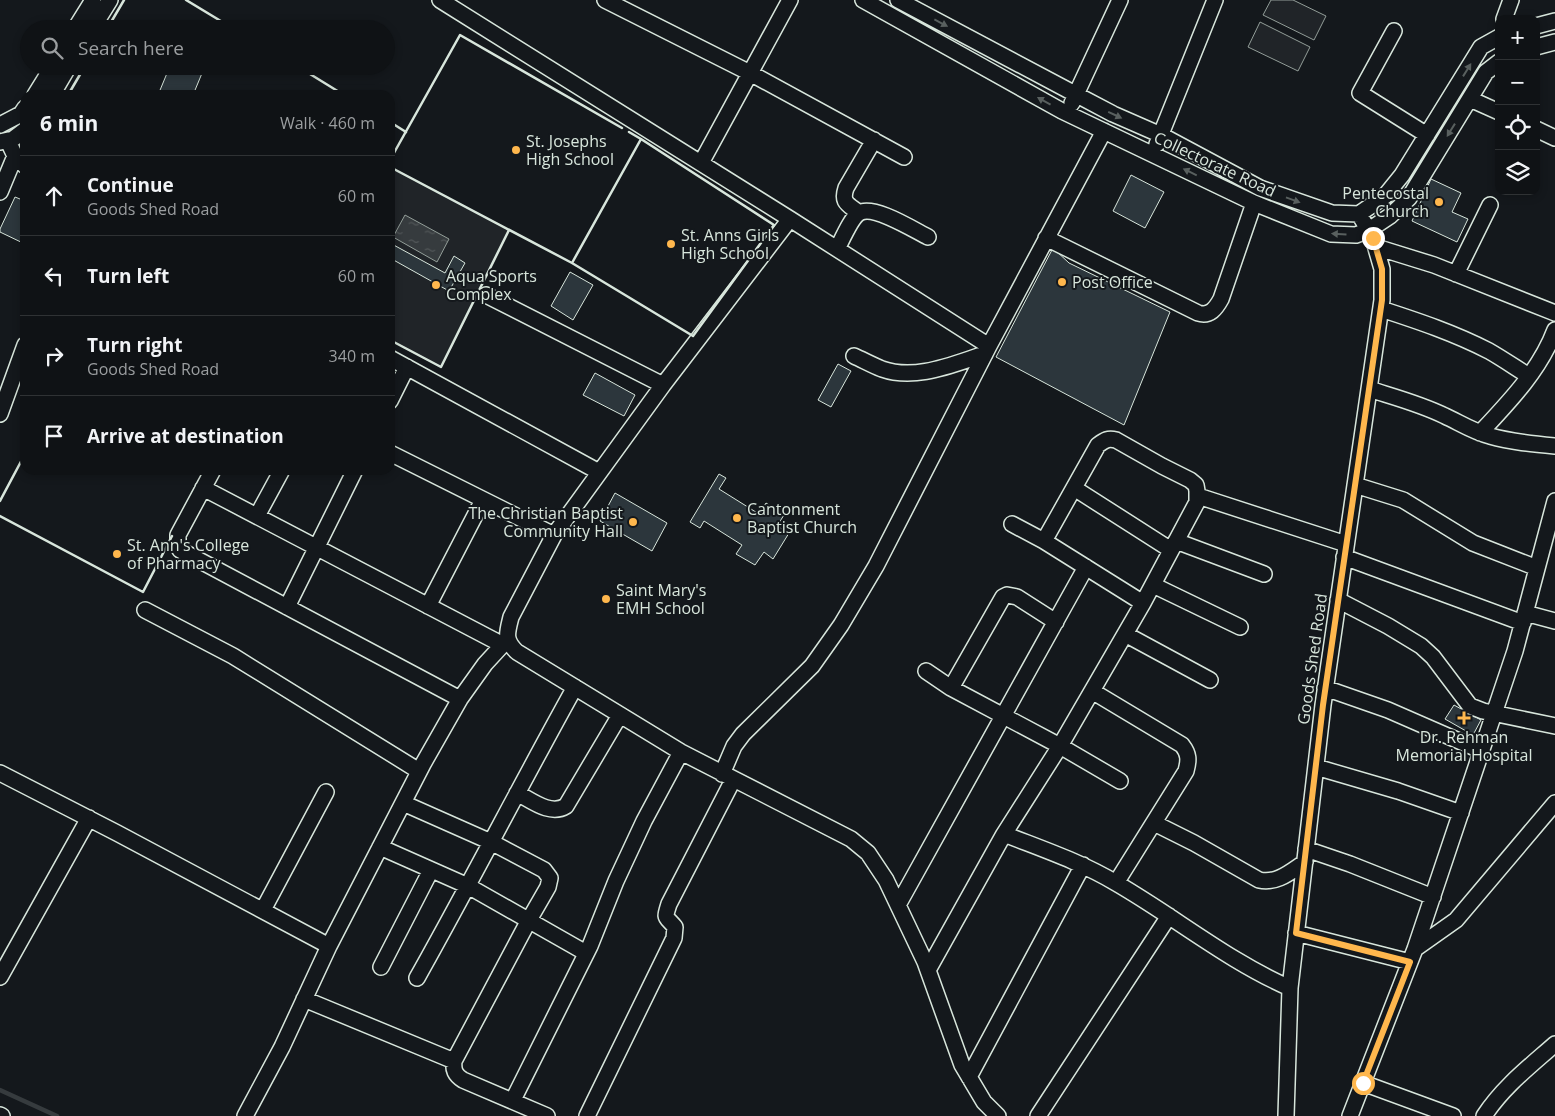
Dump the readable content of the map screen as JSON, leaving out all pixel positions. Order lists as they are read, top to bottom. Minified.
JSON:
{"streets":{"street":["Collectorate Road","Goods Shed Road"]},"crossings":[["Collectorate Road","Goods Shed Road"]],"places":{"other":["St. Josephs High School","Pentecostal Church","St. Anns Girls High School","Post Office","Aqua Sports Complex","Cantonment Baptist Church","The Christian Baptist Community Hall","St. Ann's College of Pharmacy","Saint Mary's EMH School"],"health":["Dr. Rehman Memorial Hospital"]},"page":{"map_buttons":["+","−"],"search":"Search here","heading":["6 min","Walk · 460 m"],"list":[["Continue","Goods Shed Road","60 m"],["Turn left","60 m"],["Turn right","Goods Shed Road","340 m"],"Arrive at destination"]}}
